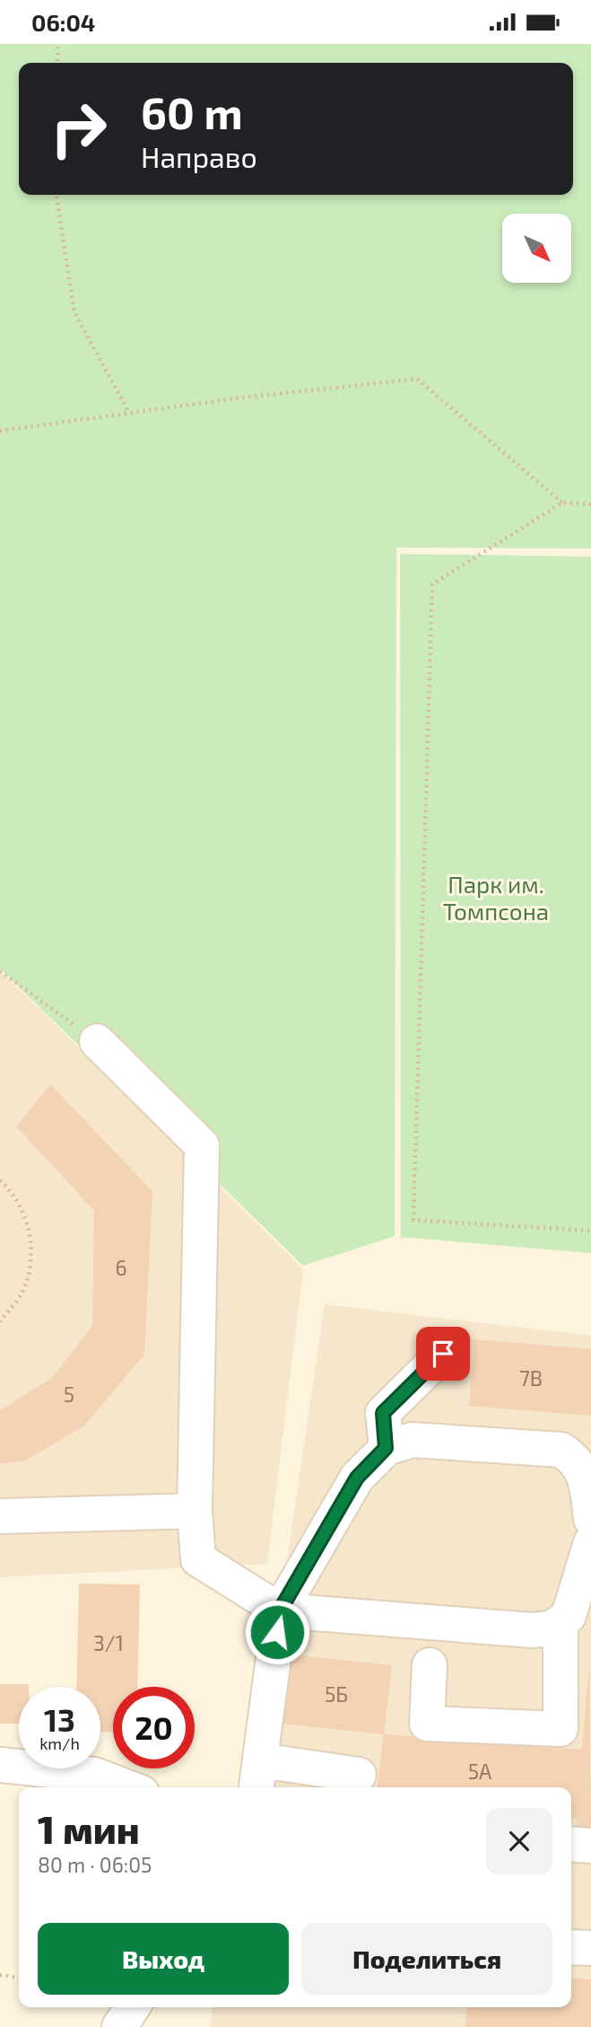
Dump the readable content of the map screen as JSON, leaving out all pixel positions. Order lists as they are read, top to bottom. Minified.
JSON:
{"parks":["Парк им. Томпсона"],"house_numbers":["6","7В","5","3/1","5Б","5А"],"north":"bottom right","page":{"status":"06:04","turn":["60 m","Направо"],"speed":"13 km/h","limit":"20","heading":["1 мин","80 m · 06:05"],"buttons":["Выход","Поделиться"]}}
